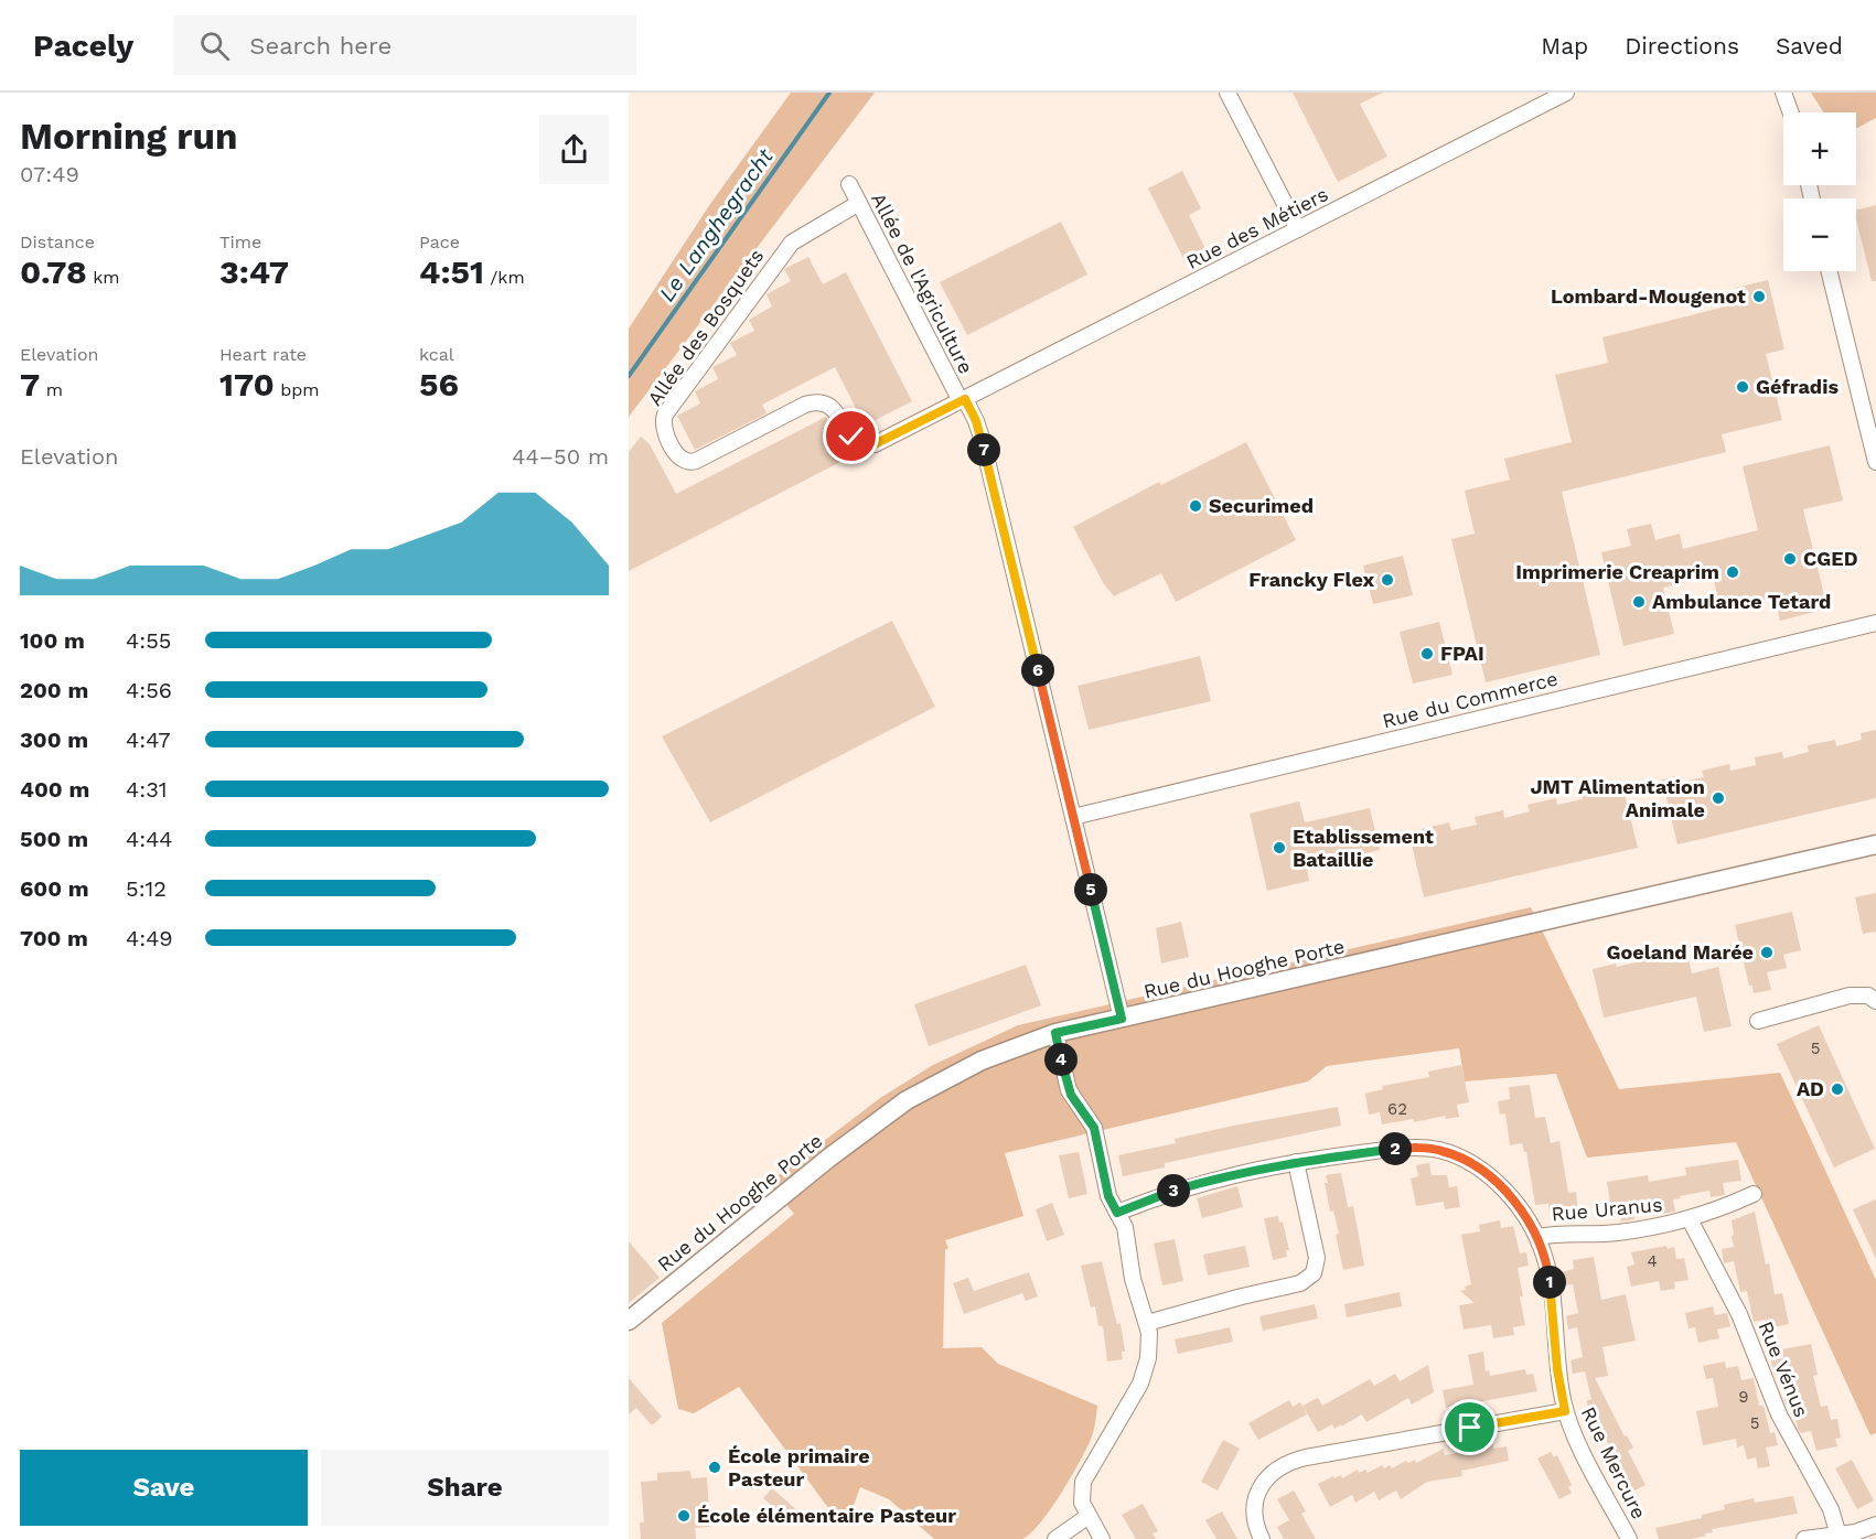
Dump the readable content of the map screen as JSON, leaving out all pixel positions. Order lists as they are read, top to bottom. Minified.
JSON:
{"streets":{"street":["Rue des Métiers","Allée de l'Agriculture","Allée des Bosquets","Rue du Commerce","Rue du Hooghe Porte","Rue Uranus","Rue Vénus","Rue Mercure"]},"crossings":[["Rue des Métiers","Allée de l'Agriculture"],["Rue des Métiers","Allée des Bosquets"],["Allée de l'Agriculture","Allée des Bosquets"],["Allée de l'Agriculture","Rue du Commerce"],["Allée de l'Agriculture","Rue du Hooghe Porte"],["Rue Uranus","Rue Vénus"],["Rue Uranus","Rue Mercure"]],"water":["Le Langhegracht"],"places":["Lombard-Mougenot","Géfradis","Securimed","CGED","Imprimerie Creaprim","Francky Flex","Ambulance Tetard","FPAI","JMT Alimentation Animale","Etablissement Bataillie","Goeland Marée","AD","École primaire Pasteur","École élémentaire Pasteur"],"house_numbers":["5","62","4","9","5"],"page":{"header":"Pacely","search":"Search here","nav":["Map","Directions","Saved"],"heading":["Morning run","07:49"],"map_buttons":["+","−"],"stats":[["Distance","0.78 km"],["Time","3:47"],["Pace","4:51 /km"],["Elevation","7 m"],["Heart rate","170 bpm"],["kcal","56"]],"chart":["Elevation","44–50 m"],"pins":["7","6","5","4","2","3","1"],"list":[{"name":"100 m","note":"4:55"},{"name":"200 m","note":"4:56"},{"name":"300 m","note":"4:47"},{"name":"400 m","note":"4:31"},{"name":"500 m","note":"4:44"},{"name":"600 m","note":"5:12"},{"name":"700 m","note":"4:49"}],"buttons":["Save","Share"]}}
